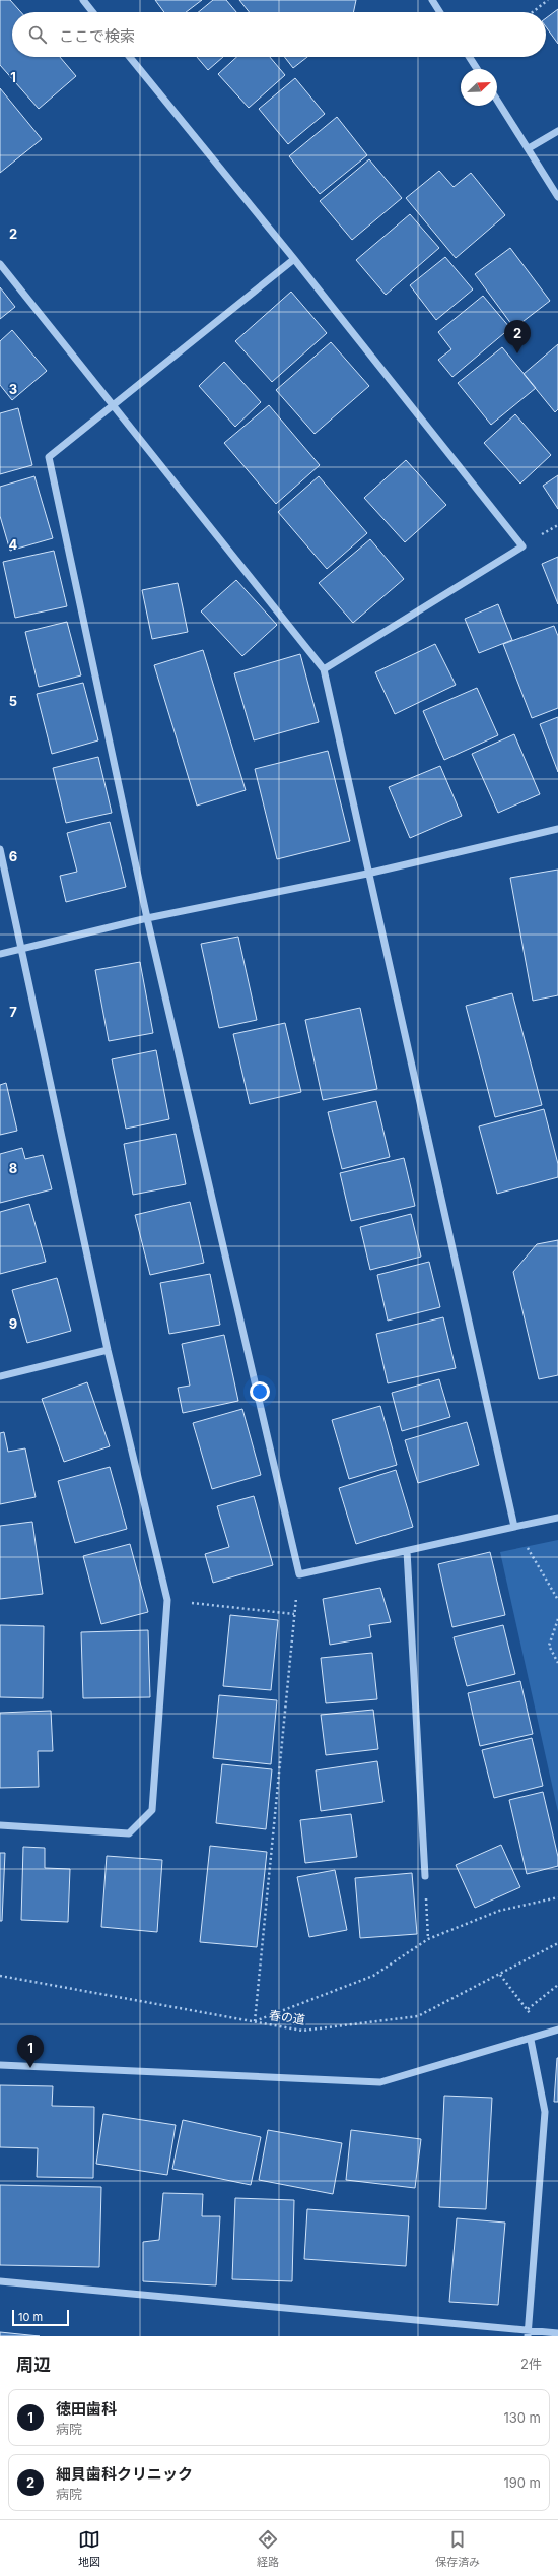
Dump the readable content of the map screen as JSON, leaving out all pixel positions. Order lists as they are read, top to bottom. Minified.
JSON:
{"streets":{"path":["春の道"]},"scale_bar":"10 m","north":"top right","page":{"search":"ここで検索","pins":["2","1"],"scale":"10 m","heading":["周辺","2件"],"list":[{"mark":"1","name":"徳田歯科","note":"病院","value":"130 m"},{"mark":"2","name":"細貝歯科クリニック","note":"病院","value":"190 m"}],"nav":["地図","経路","保存済み"]},"grid":{"rows":["1","2","3","4","5","6","7","8","9"]}}
